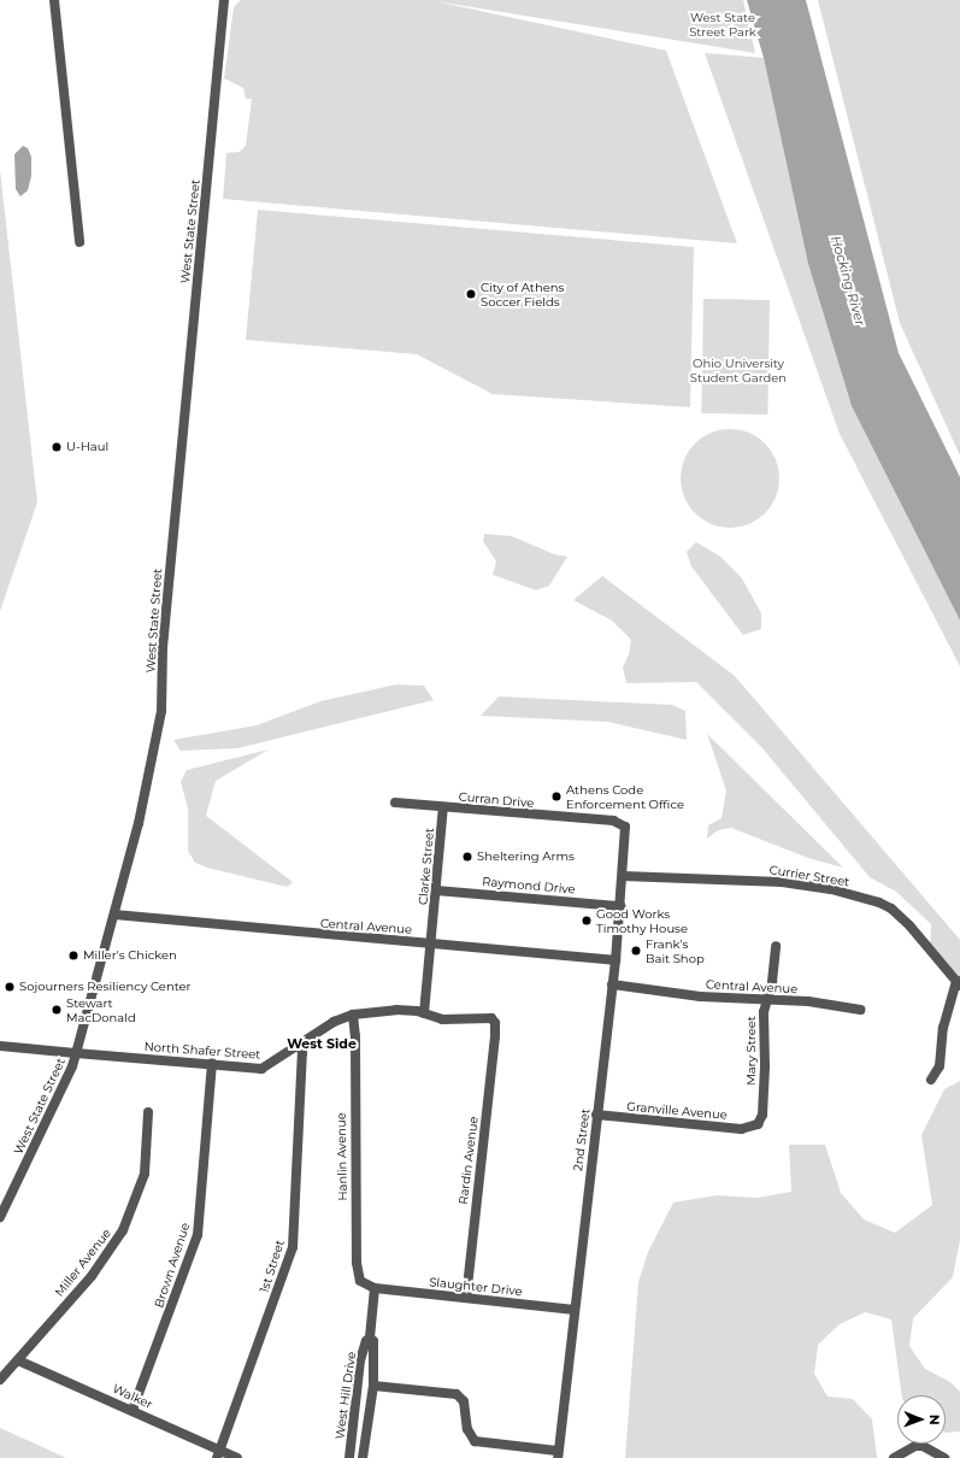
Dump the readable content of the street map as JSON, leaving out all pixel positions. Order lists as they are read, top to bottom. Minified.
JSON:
{"streets":{"street":["West State Street","Curran Drive","Clarke Street","Currier Street","Raymond Drive","Central Avenue","North Shafer Street","Mary Street","Granville Avenue","2nd Street","Hanlin Avenue","Rardin Avenue","Miller Avenue","Brown Avenue","1st Street","Slaughter Drive","West Hill Drive","Walker"]},"crossings":[["West State Street","Central Avenue"],["West State Street","North Shafer Street"],["Curran Drive","Clarke Street"],["Curran Drive","2nd Street"],["Clarke Street","Raymond Drive"],["Clarke Street","Central Avenue"],["Clarke Street","North Shafer Street"],["Currier Street","2nd Street"],["Raymond Drive","2nd Street"],["Central Avenue","Mary Street"],["Central Avenue","2nd Street"],["North Shafer Street","Hanlin Avenue"],["North Shafer Street","Rardin Avenue"],["North Shafer Street","Brown Avenue"],["North Shafer Street","1st Street"],["Mary Street","Granville Avenue"],["Granville Avenue","2nd Street"],["2nd Street","Slaughter Drive"],["Hanlin Avenue","Slaughter Drive"],["Hanlin Avenue","West Hill Drive"],["Rardin Avenue","Slaughter Drive"],["Miller Avenue","Walker"],["Brown Avenue","Walker"],["1st Street","Walker"],["Slaughter Drive","West Hill Drive"]],"districts":["West Side"],"water":["Hocking River"],"parks":["West State Street Park","Ohio University Student Garden"],"places":["City of Athens Soccer Fields","U-Haul","Athens Code Enforcement Office","Sheltering Arms","Good Works Timothy House","Frank's Bait Shop","Miller's Chicken","Sojourners Resiliency Center","Stewart MacDonald"],"north":"right"}
